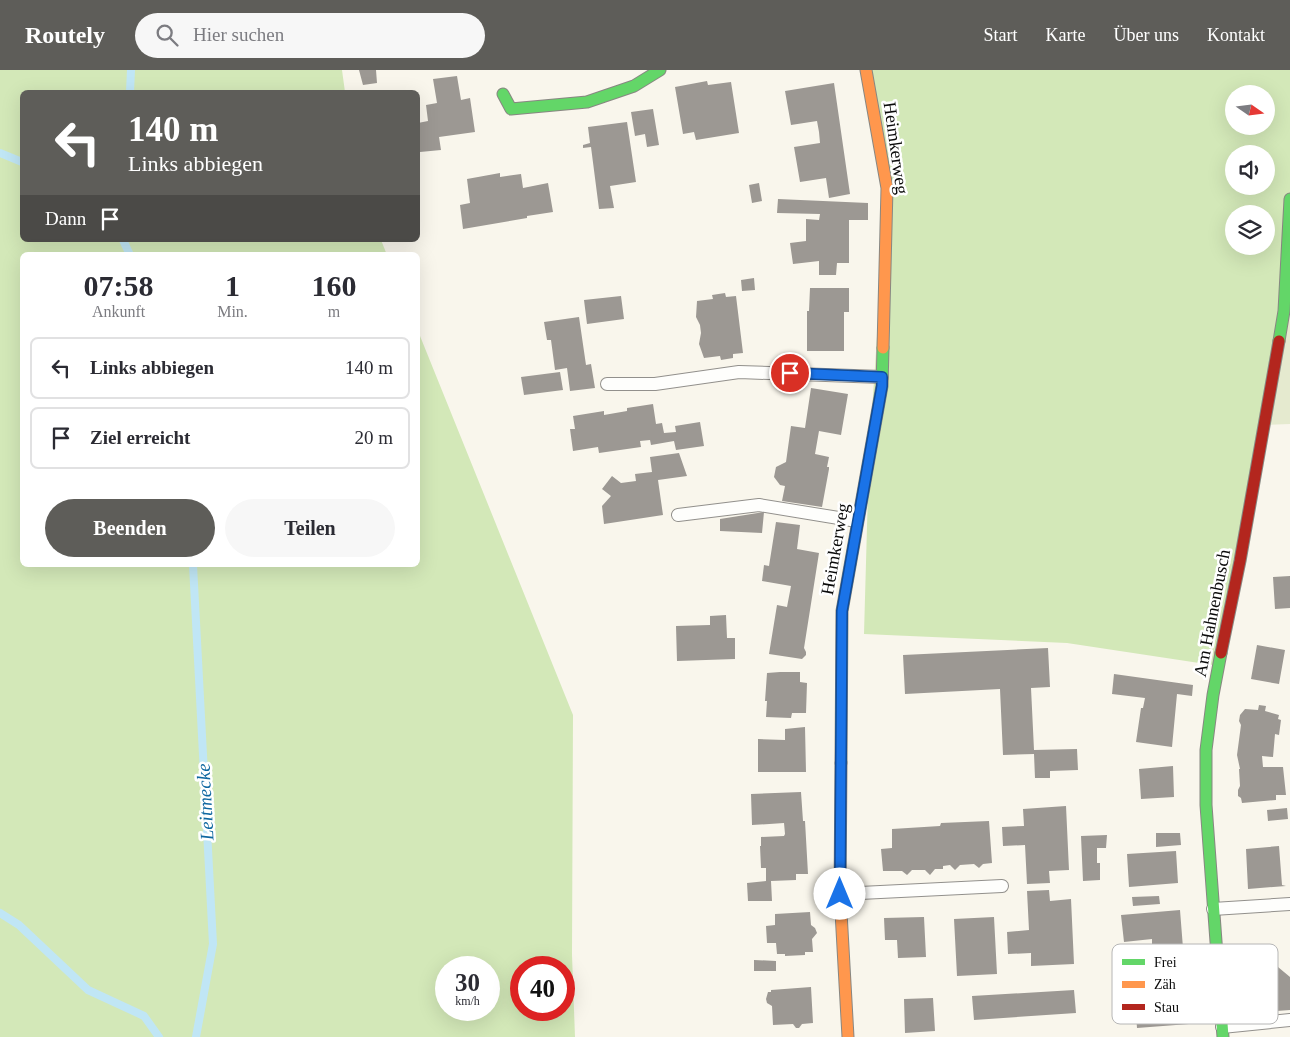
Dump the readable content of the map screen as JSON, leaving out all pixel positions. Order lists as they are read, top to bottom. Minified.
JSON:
{"streets":{"street":["Heimkerweg","Am Hahnenbusch"]},"water":["Leitmecke"],"legend":["Frei","Zäh","Stau"],"north":"right","page":{"header":"Routely","search":"Hier suchen","nav":["Start","Karte","Über uns","Kontakt"],"turn":["140 m","Links abbiegen"],"then":"Dann","eta":["07:58","Ankunft","1","Min.","160","m"],"list":[{"name":"Links abbiegen","value":"140 m"},{"name":"Ziel erreicht","value":"20 m"}],"buttons":["Beenden","Teilen"],"speed":"30 km/h","limit":"40"}}
